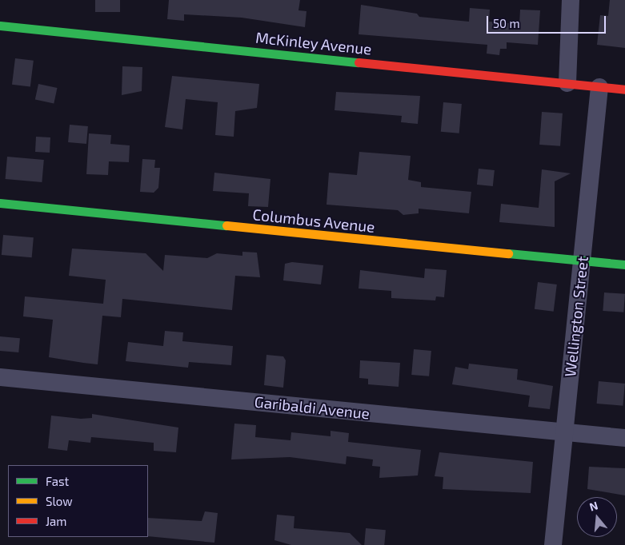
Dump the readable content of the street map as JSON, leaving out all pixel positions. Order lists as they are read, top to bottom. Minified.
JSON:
{"streets":{"street":["McKinley Avenue","Columbus Avenue","Wellington Street","Garibaldi Avenue"]},"crossings":[["McKinley Avenue","Wellington Street"],["Columbus Avenue","Wellington Street"],["Wellington Street","Garibaldi Avenue"]],"legend":["Fast","Slow","Jam"],"scale_bar":"50 m","north":"top"}
